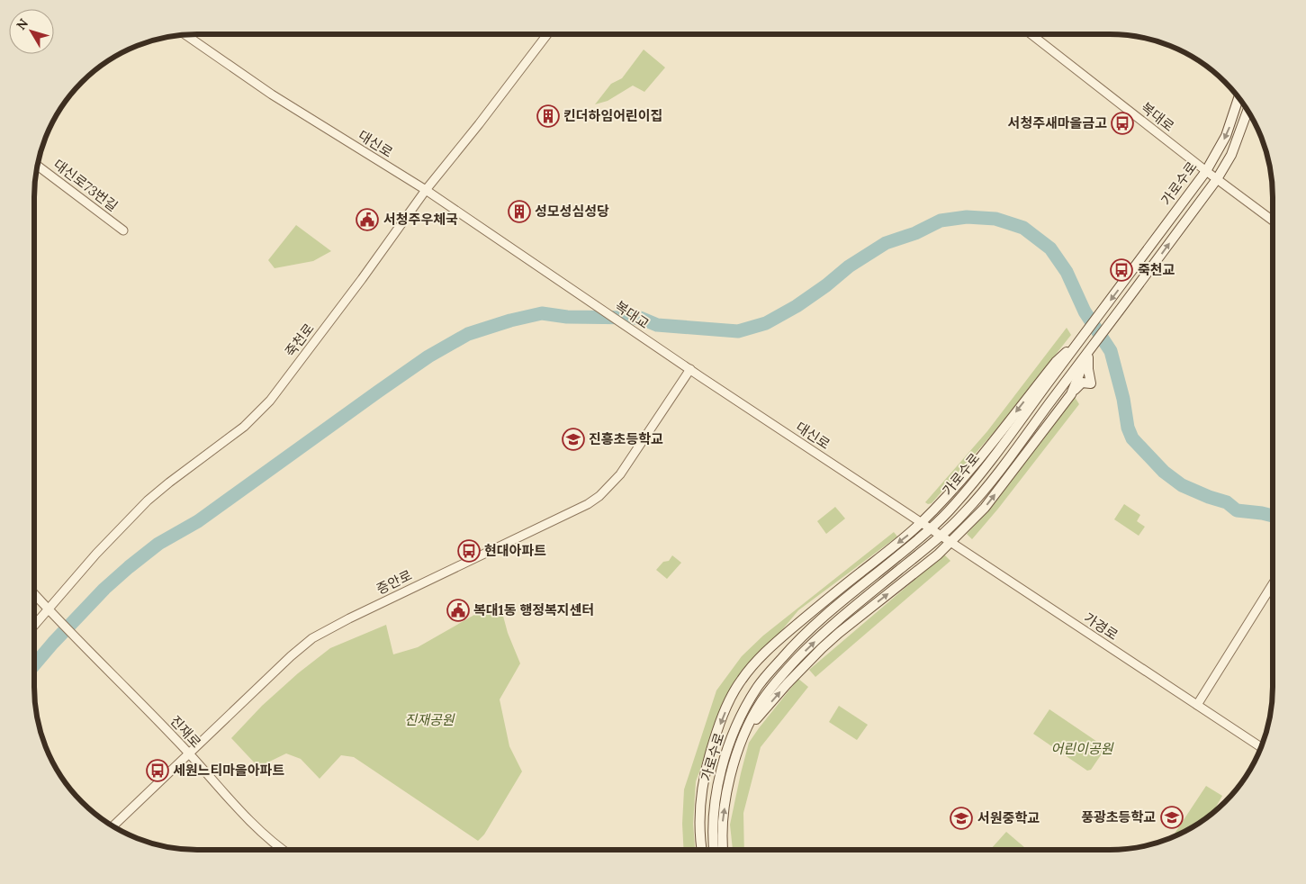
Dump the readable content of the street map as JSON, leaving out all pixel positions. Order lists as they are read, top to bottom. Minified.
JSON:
{"streets":{"main road":["가로수로"],"street":["복대로","대신로","대신로73번길","복대교","죽천로","증안로","가경로","진재로"]},"crossings":[["복대로","가로수로"],["대신로","복대교"],["대신로","죽천로"],["대신로","증안로"],["대신로","가경로"],["가로수로","가경로"],["복대교","증안로"],["죽천로","진재로"],["증안로","진재로"]],"parks":["진재공원","어린이공원"],"places":{"building":["킨더하임어린이집","성모성심성당"],"bus stop":["서청주새마을금고","죽천교","현대아파트","세원느티마을아파트"],"public building":["서청주우체국","복대1동 행정복지센터"],"school or university":["진흥초등학교","풍광초등학교","서원중학교"]},"north":"top left"}
